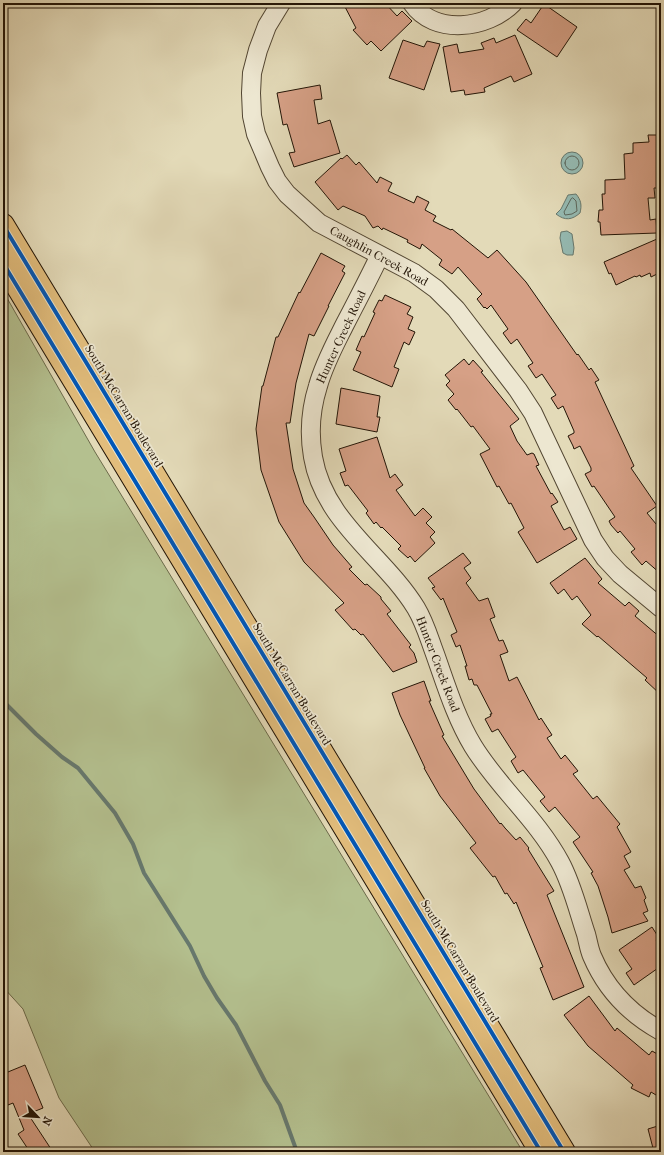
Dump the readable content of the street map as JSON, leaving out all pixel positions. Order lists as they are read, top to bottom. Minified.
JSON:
{"streets":{"main road":["South McCarran Boulevard"],"street":["Caughlin Creek Road","Hunter Creek Road"]},"crossings":[["Caughlin Creek Road","Hunter Creek Road"]],"north":"bottom right"}
